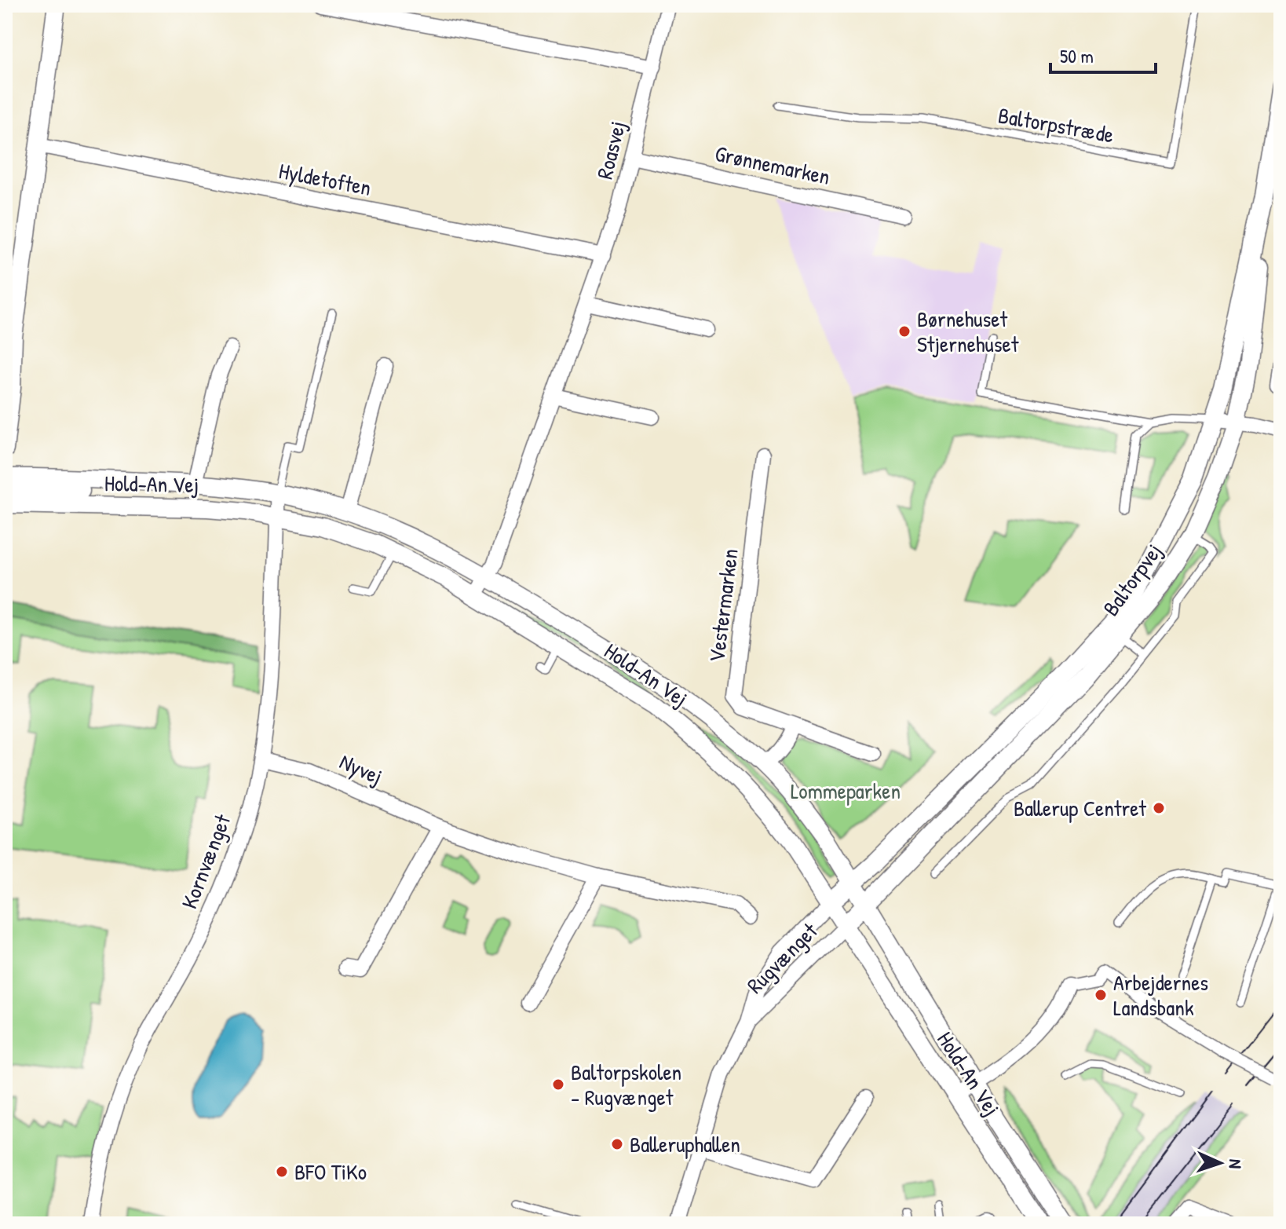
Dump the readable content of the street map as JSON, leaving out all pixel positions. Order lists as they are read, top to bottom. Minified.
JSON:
{"streets":{"street":["Roasvej","Grønnemarken","Hyldetoften","Hold-An Vej","Baltorpvej","Vestermarken","Nyvej","Kornvænget","Rugvænget"],"lane":["Baltorpstræde"]},"crossings":[["Roasvej","Grønnemarken"],["Roasvej","Hyldetoften"],["Roasvej","Hold-An Vej"],["Hold-An Vej","Baltorpvej"],["Hold-An Vej","Kornvænget"],["Hold-An Vej","Rugvænget"],["Baltorpvej","Rugvænget"],["Nyvej","Kornvænget"]],"parks":["Lommeparken"],"places":["Børnehuset Stjernehuset","Ballerup Centret","Arbejdernes Landsbank","Baltorpskolen - Rugvænget","Balleruphallen","BFO TiKo"],"scale_bar":"50 m","north":"right"}
